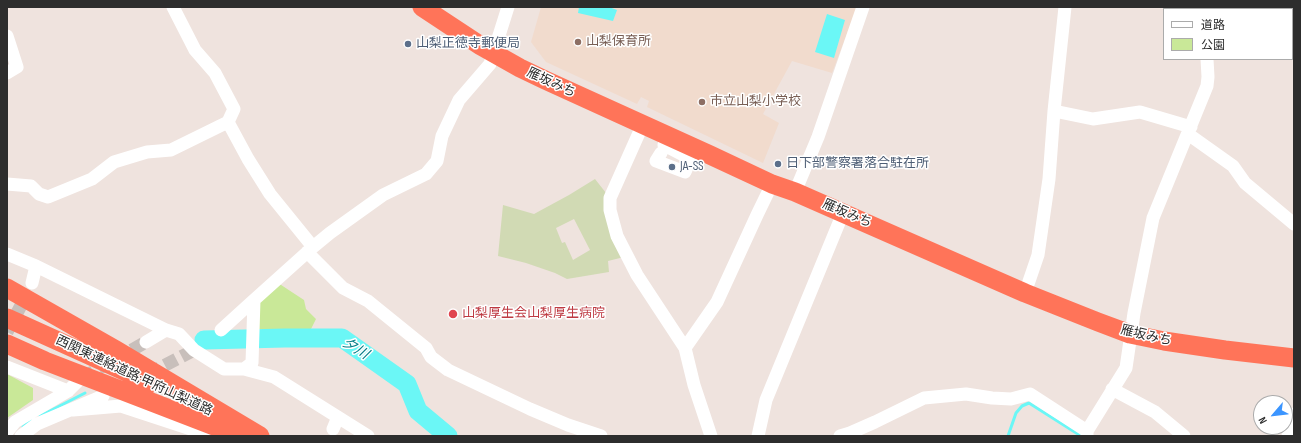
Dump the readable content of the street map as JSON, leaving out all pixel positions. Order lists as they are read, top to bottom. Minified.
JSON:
{"streets":{"highway":["雁坂みち","西関東連絡道路;甲府山梨道路"]},"water":["夕川"],"places":["山梨保育所","山梨正徳寺郵便局","市立山梨小学校","日下部警察署落合駐在所","JA-SS","山梨厚生会山梨厚生病院"],"legend":["道路","公園"],"north":"bottom left"}
